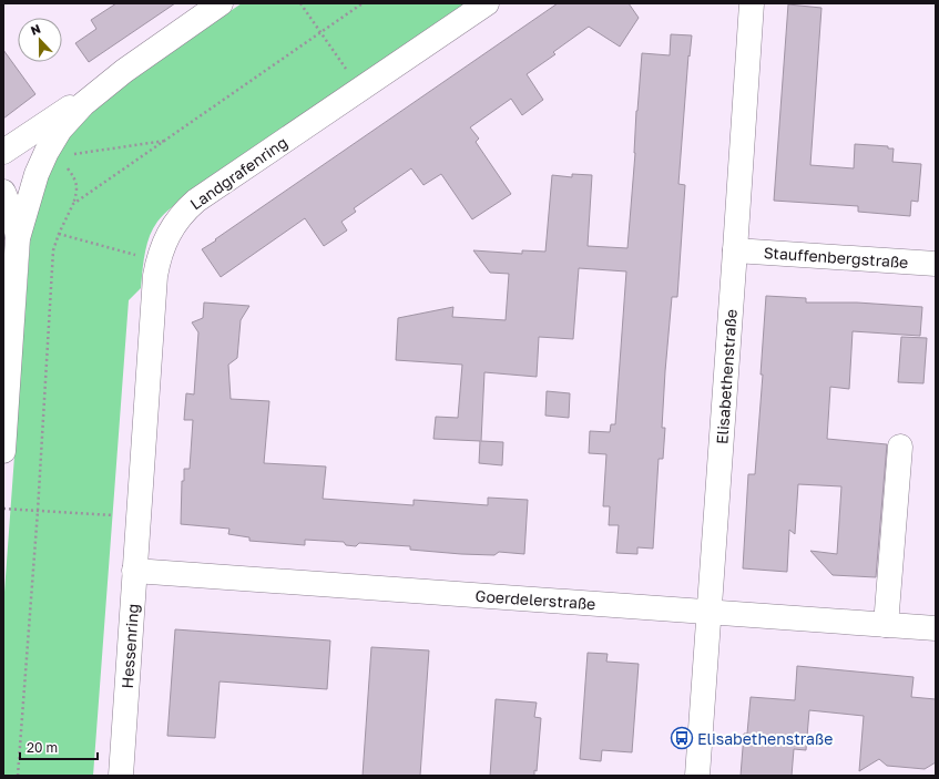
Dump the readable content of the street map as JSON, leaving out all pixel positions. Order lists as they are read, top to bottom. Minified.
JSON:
{"streets":{"street":["Landgrafenring","Stauffenbergstraße","Elisabethenstraße","Goerdelerstraße","Hessenring"]},"crossings":[["Landgrafenring","Hessenring"],["Stauffenbergstraße","Elisabethenstraße"],["Elisabethenstraße","Goerdelerstraße"],["Goerdelerstraße","Hessenring"]],"places":{"bus stop":["Elisabethenstraße"]},"scale_bar":"20 m","north":"top"}
